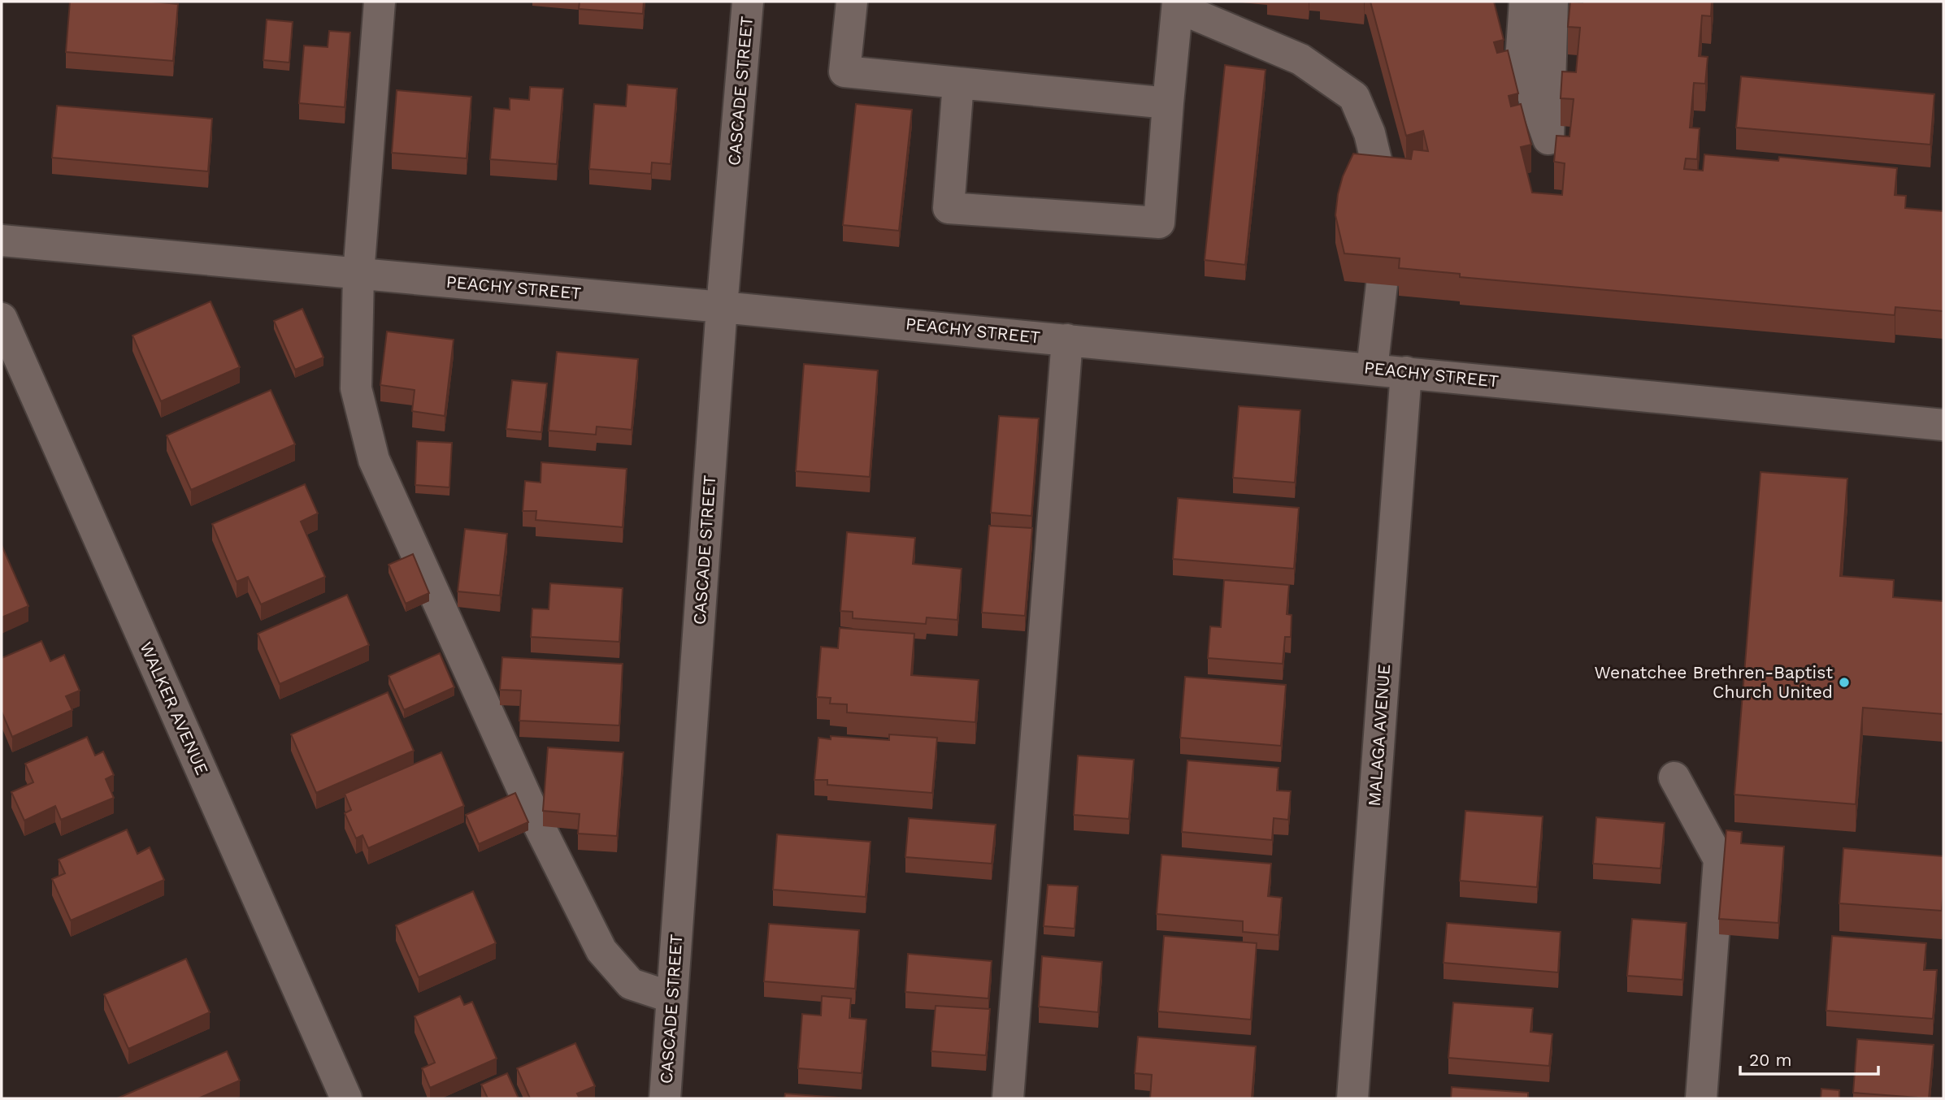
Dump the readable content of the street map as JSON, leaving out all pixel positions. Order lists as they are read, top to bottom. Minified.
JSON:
{"streets":{"street":["CASCADE STREET","PEACHY STREET","WALKER AVENUE","MALAGA AVENUE"]},"crossings":[["CASCADE STREET","PEACHY STREET"],["PEACHY STREET","MALAGA AVENUE"]],"places":["Wenatchee Brethren-Baptist Church United"],"scale_bar":"20 m"}
